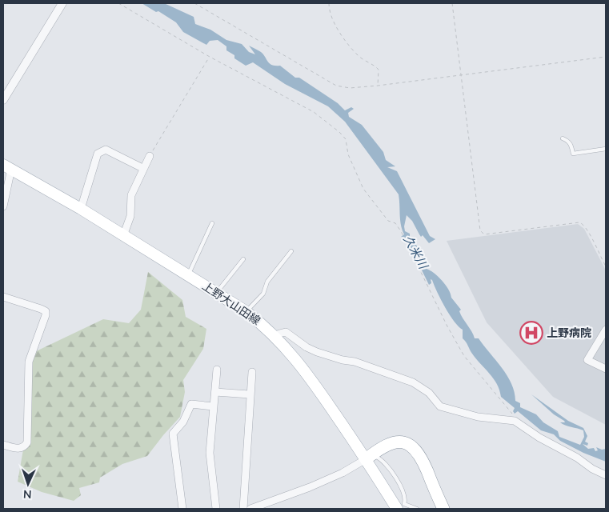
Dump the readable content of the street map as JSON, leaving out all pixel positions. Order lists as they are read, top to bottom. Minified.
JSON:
{"streets":{"main road":["上野大山田線"]},"water":["久米川"],"places":{"hospital":["上野病院"]},"north":"bottom"}
